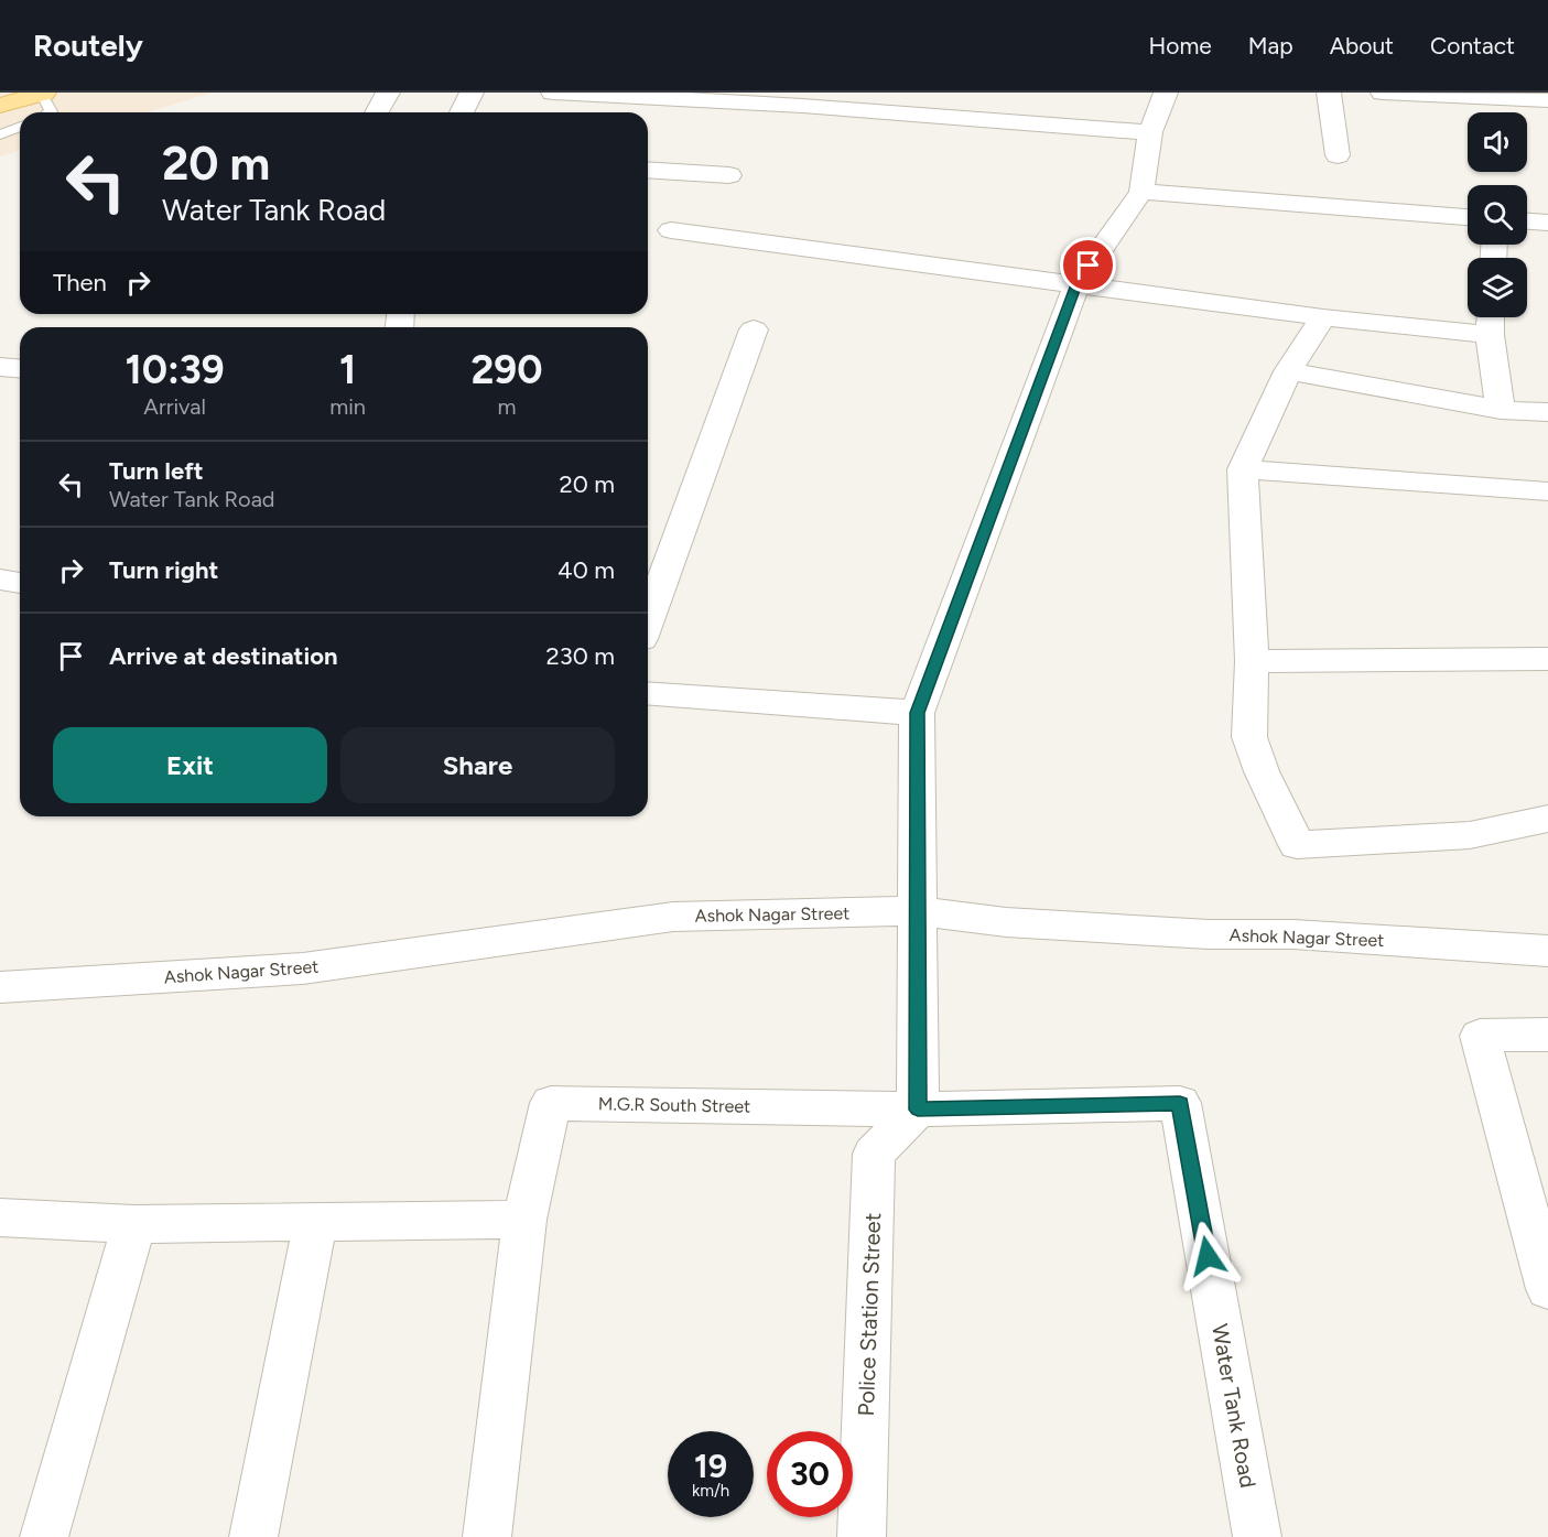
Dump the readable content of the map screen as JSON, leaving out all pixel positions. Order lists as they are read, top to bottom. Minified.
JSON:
{"streets":{"street":["Ashok Nagar Street","M.G.R South Street","Police Station Street","Water Tank Road"]},"crossings":[["M.G.R South Street","Police Station Street"],["M.G.R South Street","Water Tank Road"],["Police Station Street","Water Tank Road"]],"page":{"header":"Routely","nav":["Home","Map","About","Contact"],"turn":["20 m","Water Tank Road"],"then":"Then","eta":["10:39","Arrival","1","min","290","m"],"list":[{"name":"Turn left","note":"Water Tank Road","value":"20 m"},{"name":"Turn right","value":"40 m"},{"name":"Arrive at destination","value":"230 m"}],"buttons":["Exit","Share"],"speed":"19 km/h","limit":"30"}}
